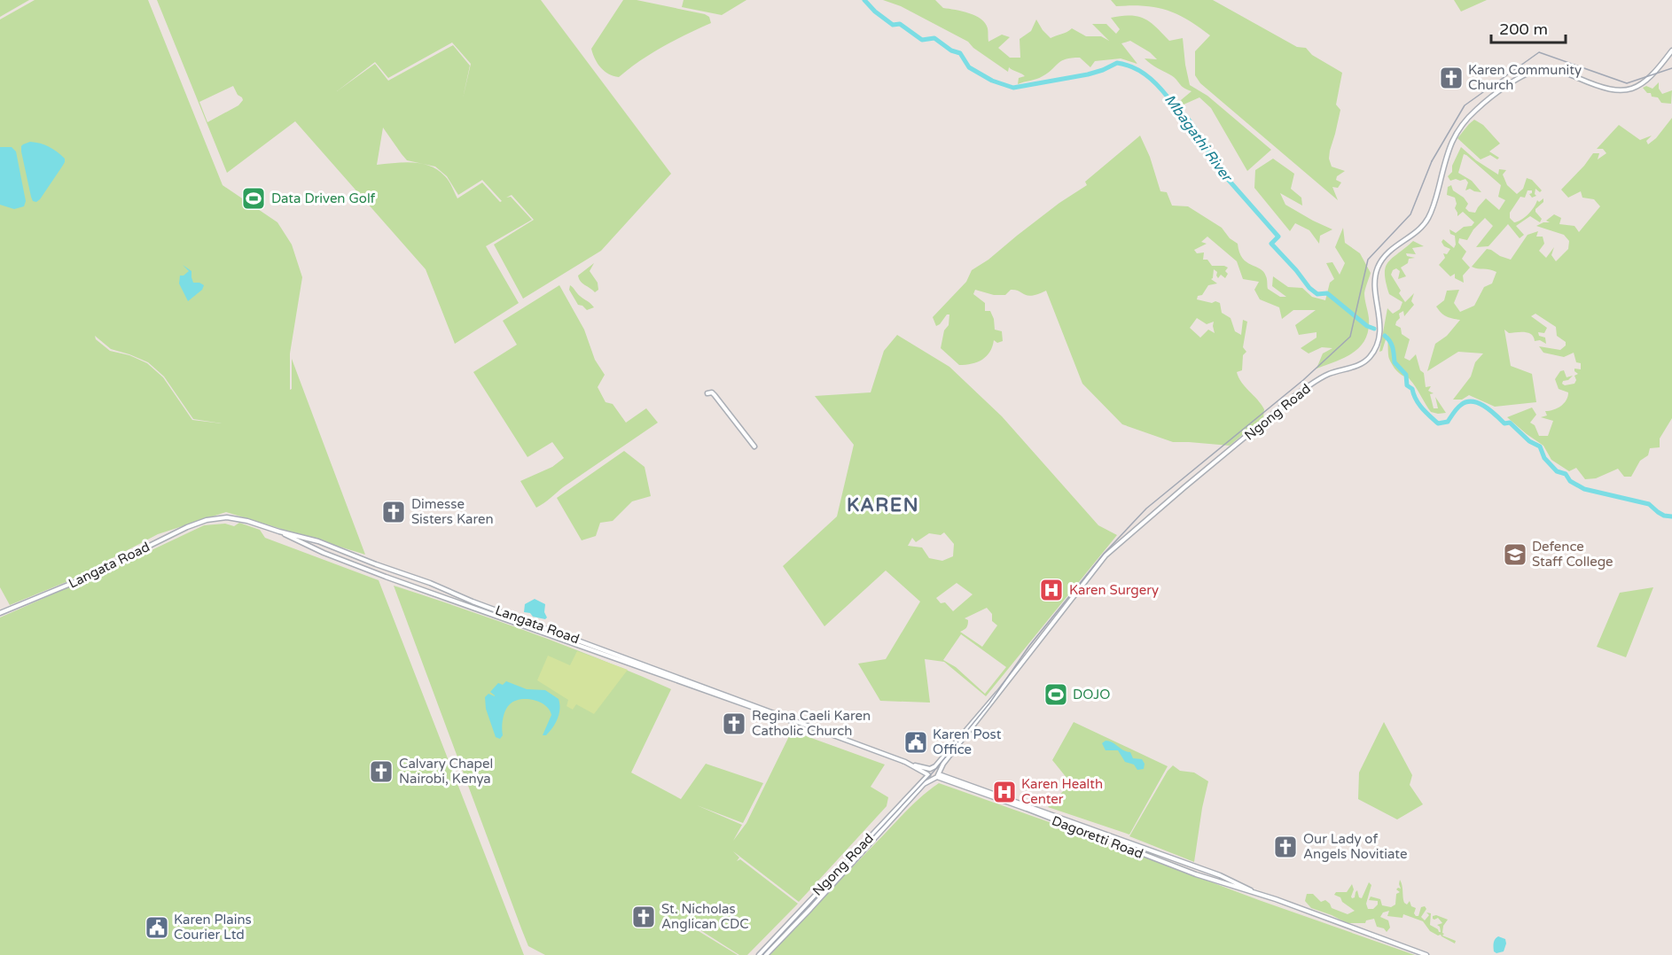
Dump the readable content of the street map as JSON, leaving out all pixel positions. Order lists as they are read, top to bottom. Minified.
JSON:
{"streets":{"main road":["Ngong Road","Langata Road","Dagoretti Road"]},"crossings":[["Ngong Road","Dagoretti Road"]],"districts":["KAREN"],"water":["Mbagathi River"],"places":{"church":["Karen Community Church","Dimesse Sisters Karen","Regina Caeli Karen Catholic Church","Calvary Chapel Nairobi, Kenya","Our Lady of Angels Novitiate","St. Nicholas Anglican CDC"],"sports":["Data Driven Golf","DOJO"],"school or university":["Defence Staff College"],"hospital":["Karen Surgery","Karen Health Center"],"public building":["Karen Post Office","Karen Plains Courier Ltd"]},"scale_bar":"200 m"}
